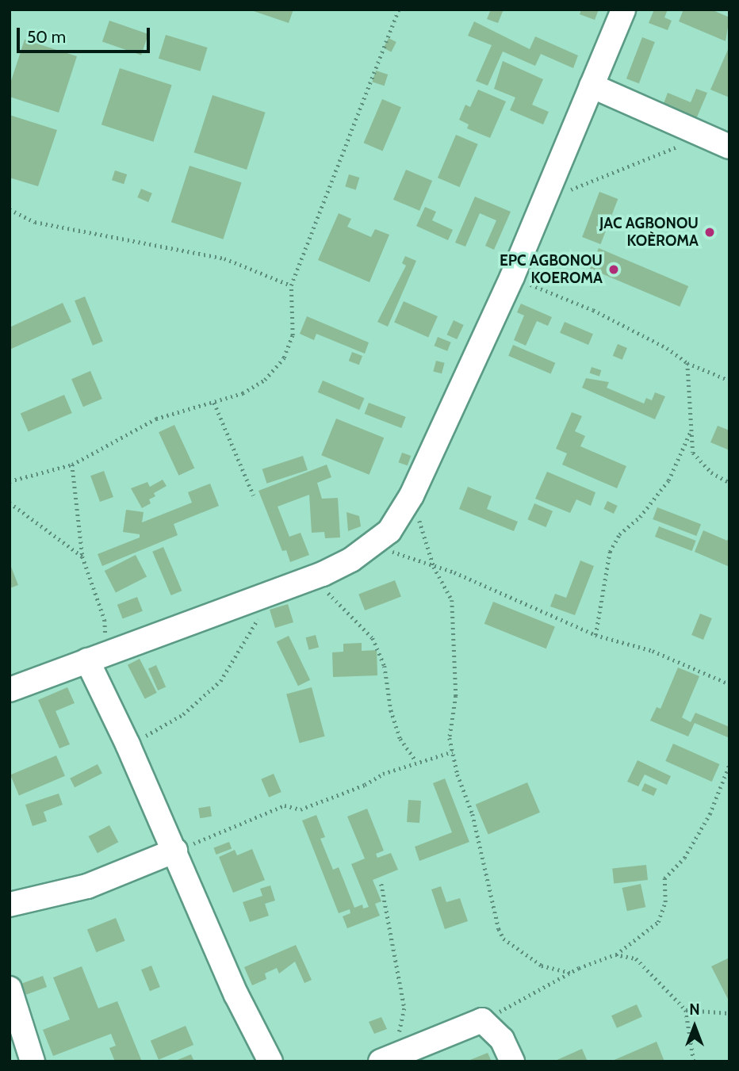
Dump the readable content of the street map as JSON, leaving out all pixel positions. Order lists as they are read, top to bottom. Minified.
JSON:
{"places":["JAC AGBONOU KOÈROMA","EPC AGBONOU KOEROMA"],"scale_bar":"50 m","north":"top"}
